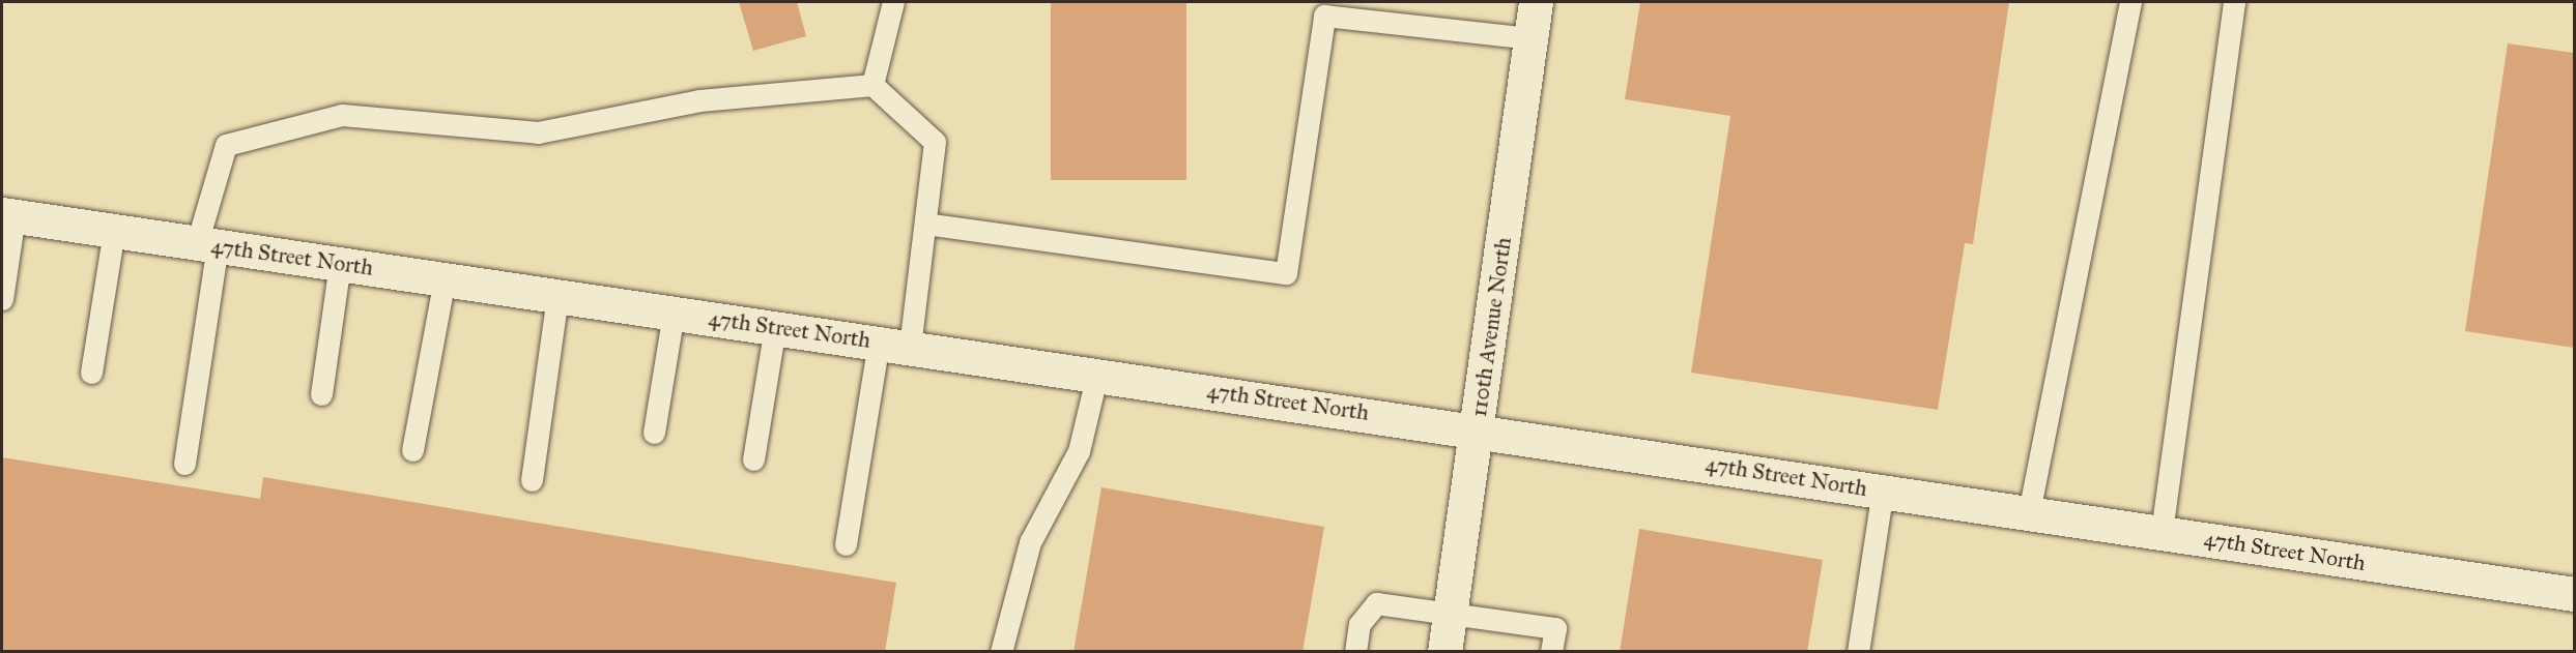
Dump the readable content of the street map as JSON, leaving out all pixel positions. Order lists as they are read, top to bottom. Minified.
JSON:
{"streets":{"street":["47th Street North","110th Avenue North"]},"crossings":[["47th Street North","110th Avenue North"]]}
